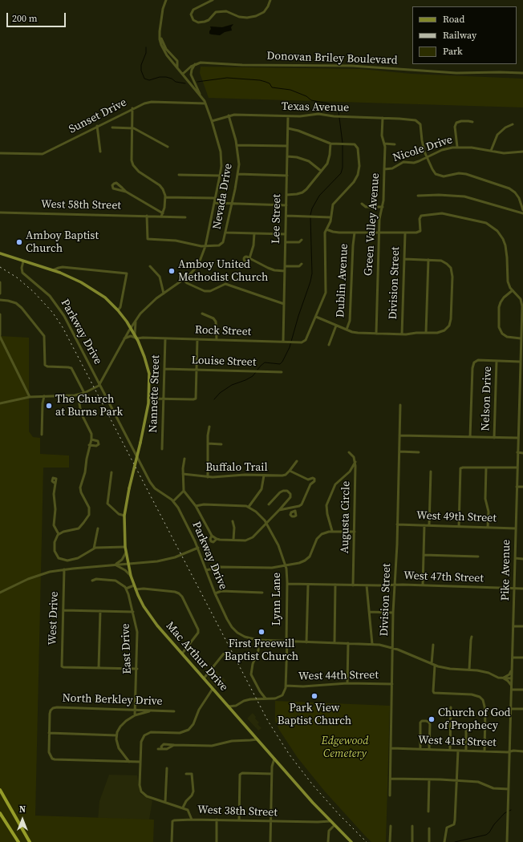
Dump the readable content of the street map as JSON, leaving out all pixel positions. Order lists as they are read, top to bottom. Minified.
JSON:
{"streets":{"main road":["Mac Arthur Drive"],"street":["Donovan Briley Boulevard","Texas Avenue","Sunset Drive","Nicole Drive","Nevada Drive","West 58th Street","Lee Street","Green Valley Avenue","Dublin Avenue","Division Street","Rock Street","Parkway Drive","Louise Street","Nannette Street","Nelson Drive","Buffalo Trail","Augusta Circle","West 49th Street","Pike Avenue","West 47th Street","Lynn Lane","West Drive","East Drive","West 44th Street","North Berkley Drive","West 41st Street","West 38th Street"]},"crossings":[["Texas Avenue","Sunset Drive"],["Texas Avenue","Nicole Drive"],["Texas Avenue","Nevada Drive"],["Texas Avenue","Lee Street"],["Texas Avenue","Green Valley Avenue"],["Nicole Drive","Green Valley Avenue"],["Lee Street","Rock Street"],["Division Street","Parkway Drive"],["Division Street","West 49th Street"],["Division Street","West 47th Street"],["Division Street","West 44th Street"],["Division Street","West 41st Street"],["Rock Street","Nannette Street"],["Rock Street","Mac Arthur Drive"],["Parkway Drive","Pike Avenue"],["Parkway Drive","Lynn Lane"],["Parkway Drive","Mac Arthur Drive"],["Louise Street","Nannette Street"],["Augusta Circle","West 47th Street"],["West 49th Street","Pike Avenue"],["Pike Avenue","West 47th Street"],["Pike Avenue","West 41st Street"],["West 47th Street","Lynn Lane"],["Lynn Lane","West 44th Street"],["East Drive","North Berkley Drive"],["Mac Arthur Drive","West 38th Street"]],"parks":["Edgewood Cemetery"],"places":["Amboy Baptist Church","Amboy United Methodist Church","The Church at Burns Park","First Freewill Baptist Church","Park View Baptist Church","Church of God of Prophecy"],"legend":["Road","Railway","Park"],"scale_bar":"200 m","north":"top"}
